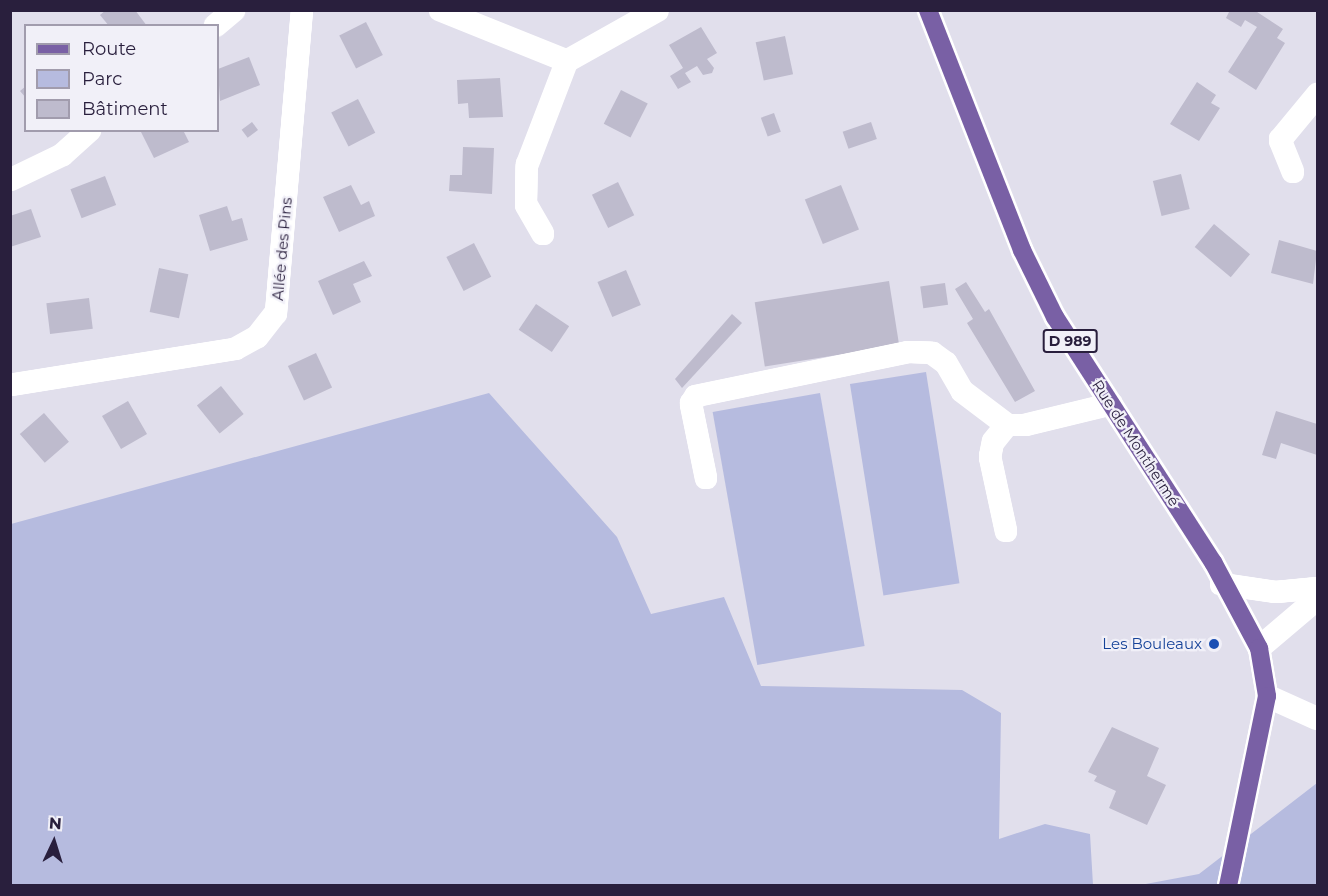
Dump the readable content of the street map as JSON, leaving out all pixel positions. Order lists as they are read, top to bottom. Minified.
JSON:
{"streets":{"main road":["D 989","Rue de Monthermé"],"street":["Allée des Pins"]},"places":["Les Bouleaux"],"legend":["Route","Parc","Bâtiment"],"north":"top"}
